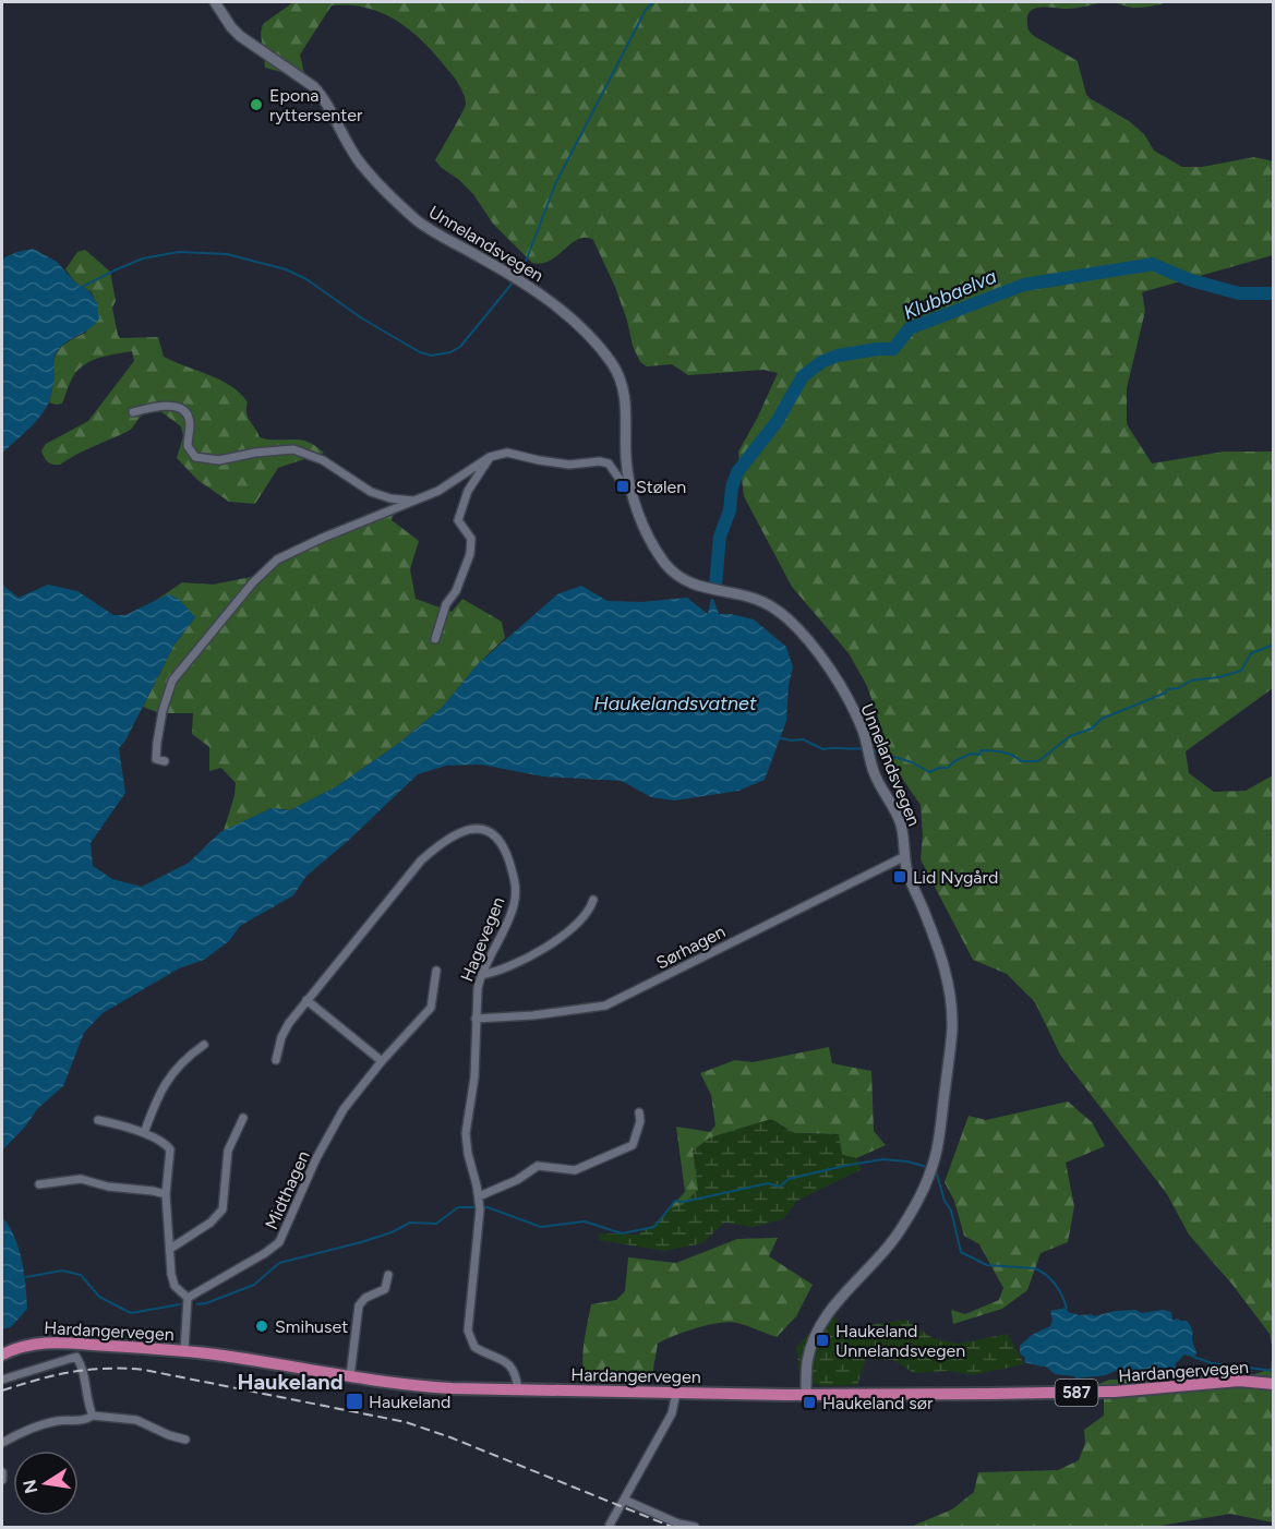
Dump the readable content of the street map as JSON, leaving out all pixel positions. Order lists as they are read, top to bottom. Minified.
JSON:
{"streets":{"main road":["Unnelandsvegen","Hardangervegen","587"],"street":["Hagevegen","Sørhagen","Midthagen"]},"crossings":[["Unnelandsvegen","Sørhagen"],["Unnelandsvegen","Hardangervegen"],["Hagevegen","Sørhagen"],["Hagevegen","Hardangervegen"]],"districts":["Haukeland"],"water":["Klubbaelva","Haukelandsvatnet"],"places":{"other":["Epona ryttersenter","Smihuset"],"transit":["Stølen","Lid Nygård","Haukeland Unnelandsvegen","Haukeland","Haukeland sør"]},"north":"left"}
